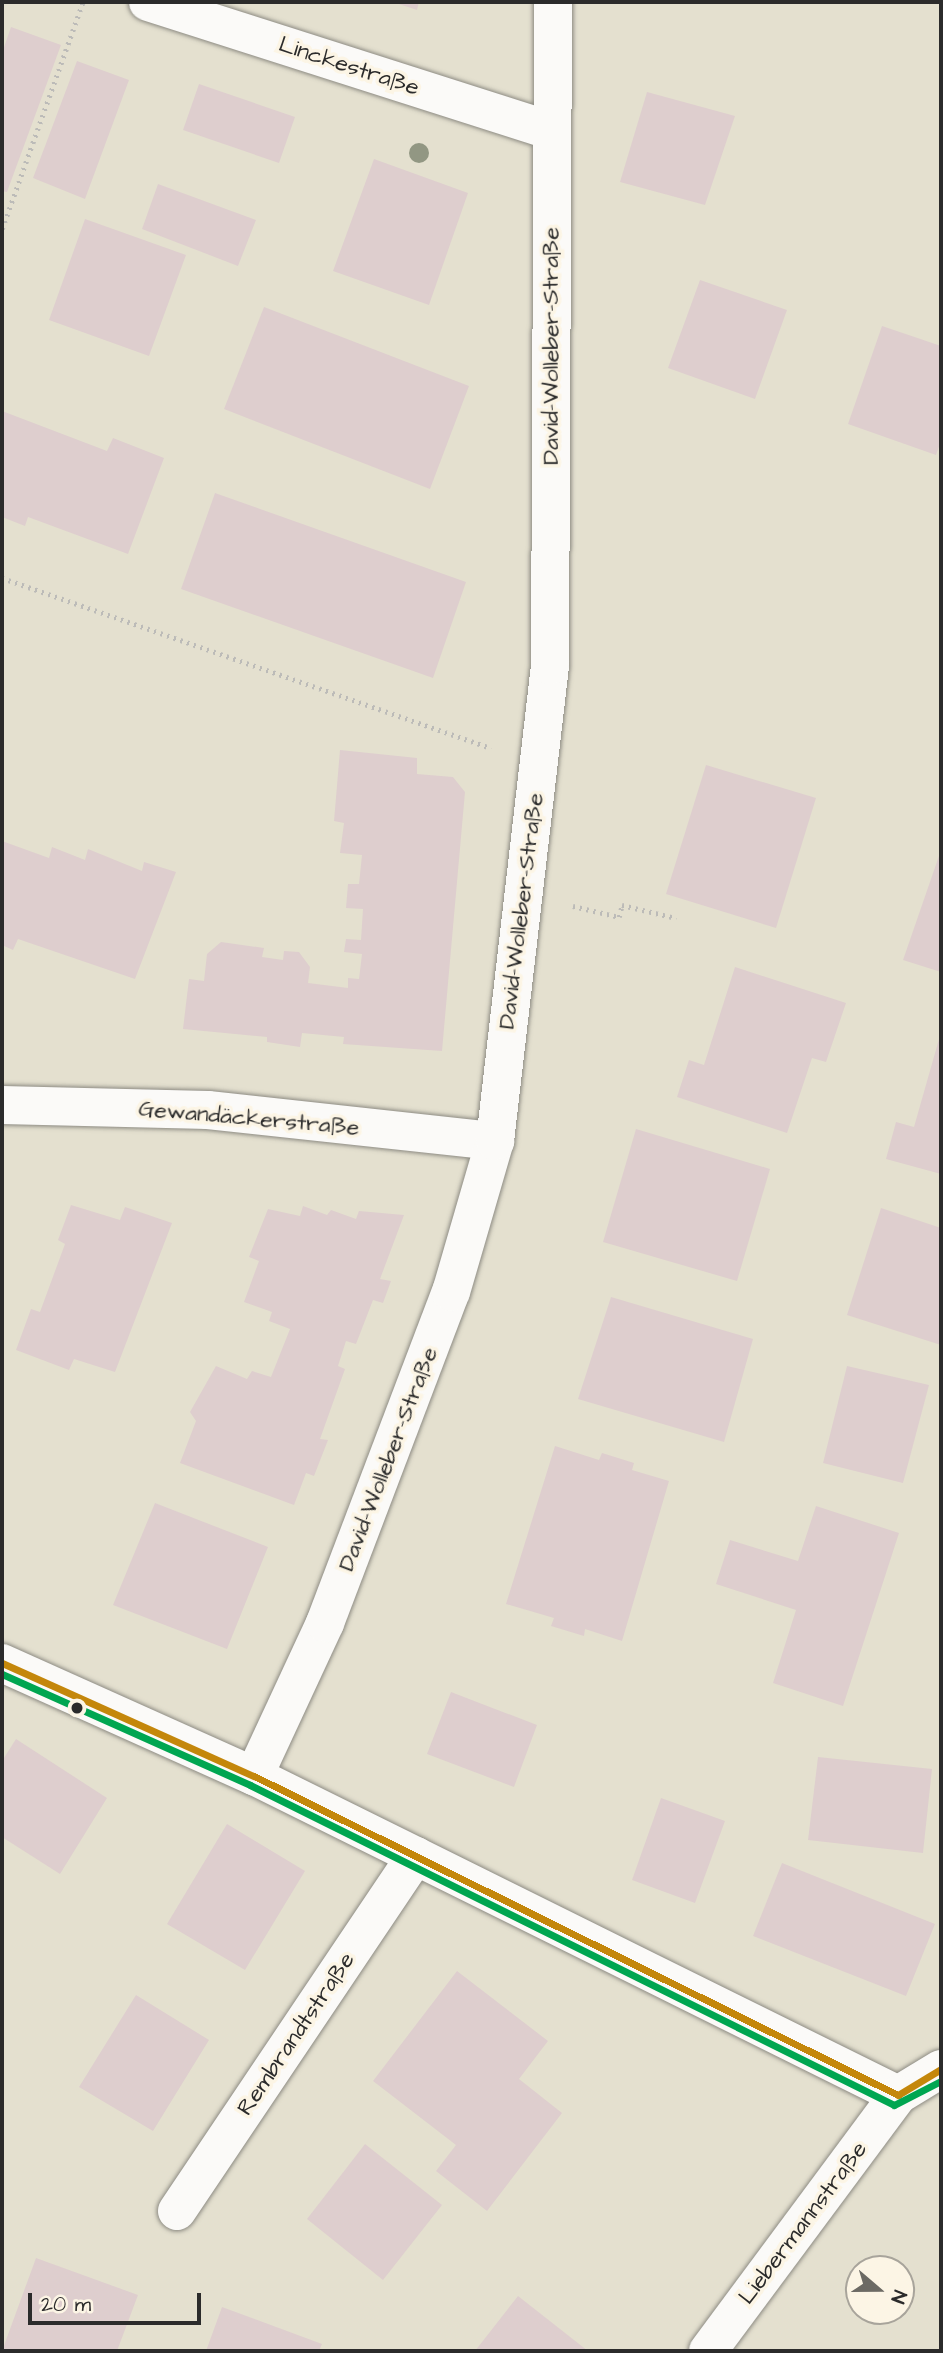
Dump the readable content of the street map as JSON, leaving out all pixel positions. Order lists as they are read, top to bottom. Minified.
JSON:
{"streets":{"street":["Linckestraße","David-Wolleber-Straße","Gewandäckerstraße","Rembrandtstraße","Liebermannstraße"]},"crossings":[["Linckestraße","David-Wolleber-Straße"],["David-Wolleber-Straße","Gewandäckerstraße"]],"scale_bar":"20 m","north":"right"}
